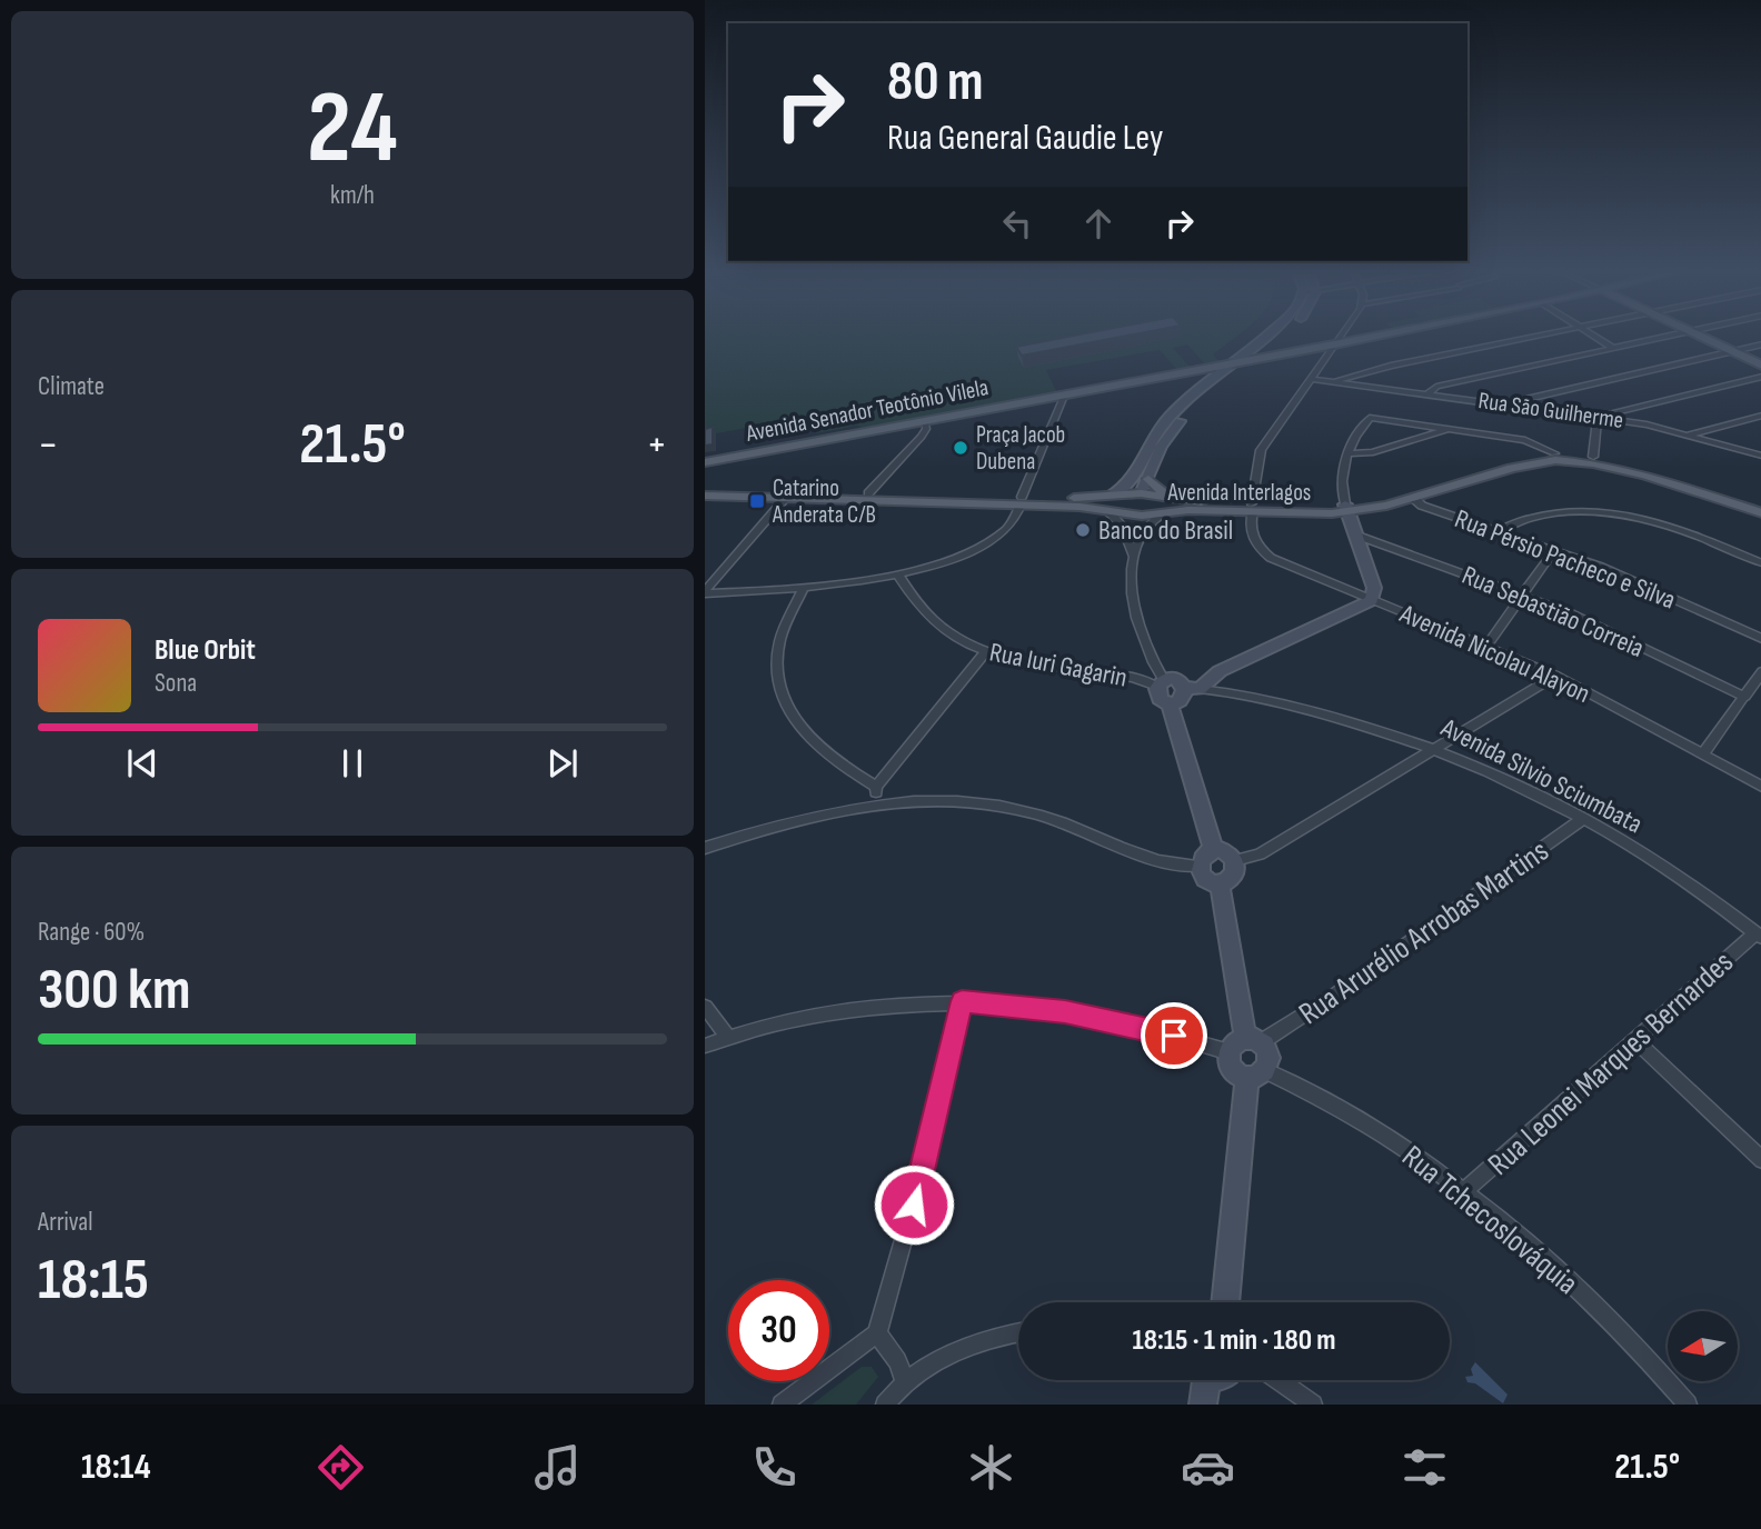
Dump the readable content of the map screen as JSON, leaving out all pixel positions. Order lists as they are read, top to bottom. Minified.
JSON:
{"streets":{"main road":["Avenida Senador Teotônio Vilela","Avenida Interlagos"],"street":["Rua São Guilherme","Rua Pérsio Pacheco e Silva","Rua Sebastião Correia","Avenida Nicolau Alayon","Rua Iuri Gagarin","Avenida Silvio Sciumbata","Rua Arurélio Arrobas Martins","Rua Leonei Marques Bernardes","Rua Tchecoslováquia"]},"crossings":[["Avenida Interlagos","Rua Pérsio Pacheco e Silva"],["Avenida Interlagos","Avenida Nicolau Alayon"],["Avenida Silvio Sciumbata","Rua Arurélio Arrobas Martins"],["Avenida Silvio Sciumbata","Rua Leonei Marques Bernardes"],["Rua Leonei Marques Bernardes","Rua Tchecoslováquia"]],"places":{"other":["Praça Jacob Dubena","Banco do Brasil"],"transit":["Catarino Anderata C/B"]},"north":"left","page":{"tile":[["24","km/h"],"Climate",["Range · 60%","300 km"],["Arrival","18:15"]],"turn":["80 m","Rua General Gaudie Ley"],"heat":["−","21.5°","+"],"song":["Blue Orbit","Sona"],"limit":"30","trip":"18:15 · 1 min · 180 m","tabs":["18:14","21.5°"]}}
